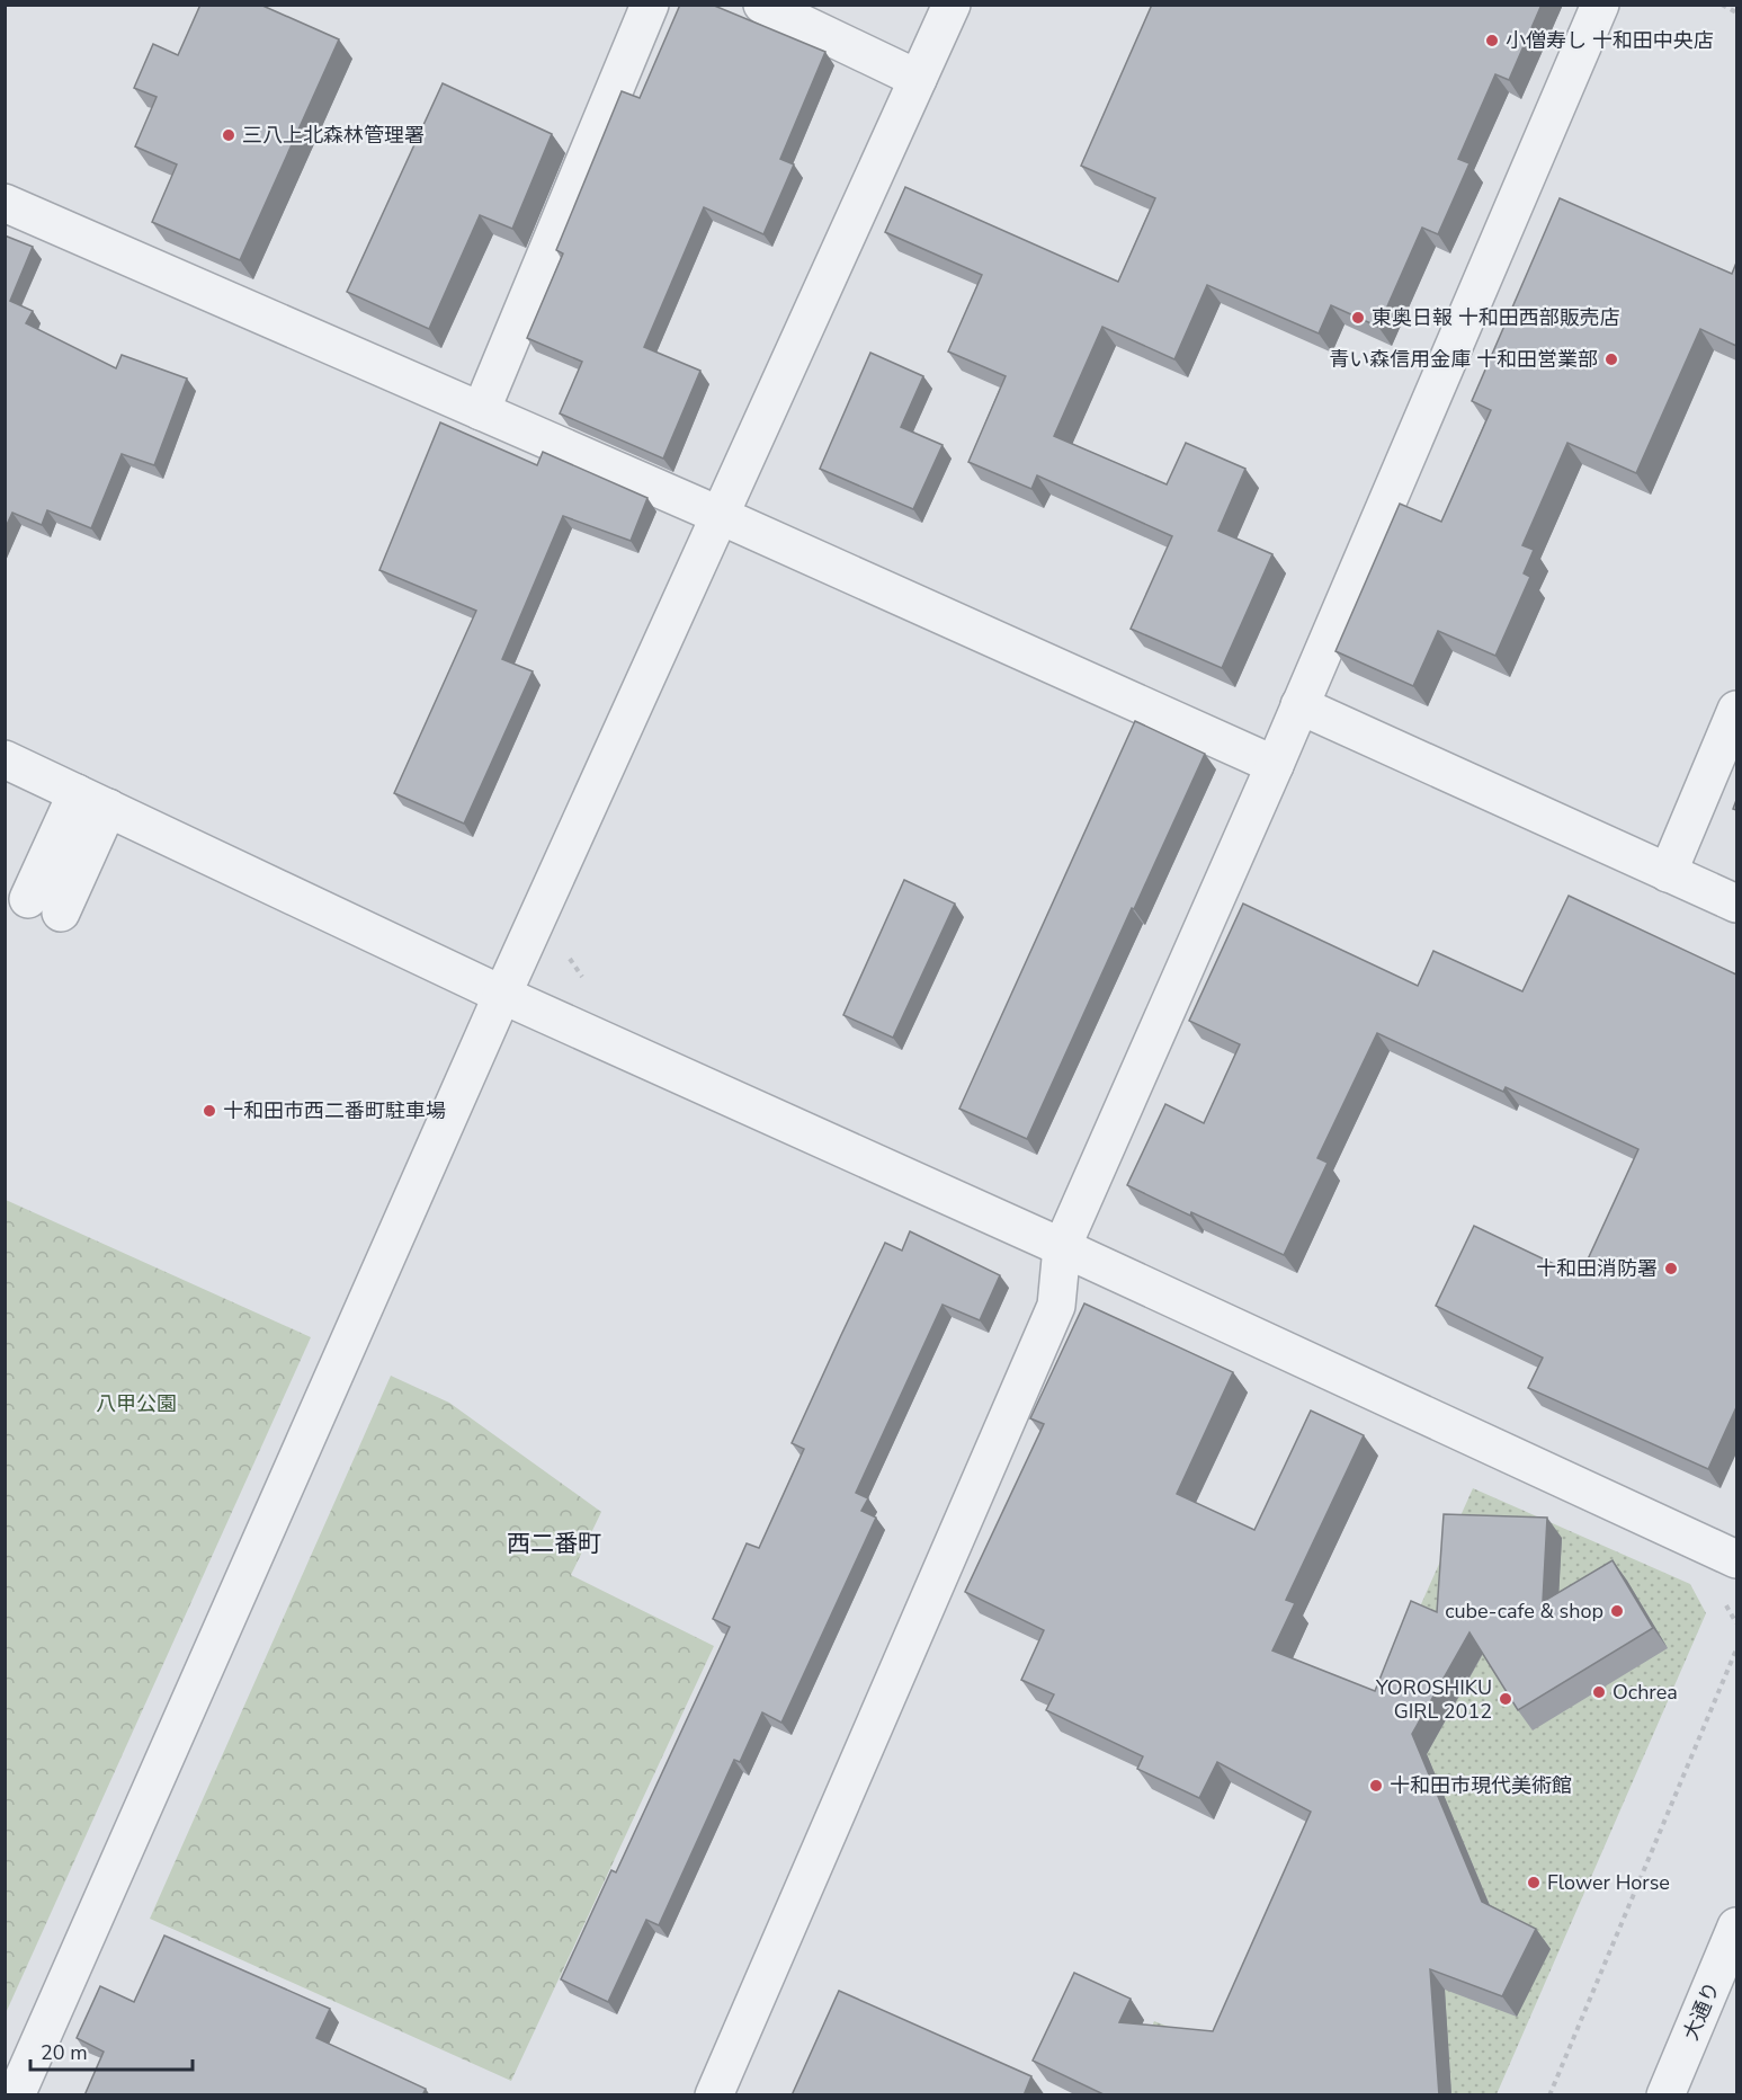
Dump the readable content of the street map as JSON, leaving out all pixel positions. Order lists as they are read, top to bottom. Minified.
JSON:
{"streets":{"street":["大通り"]},"districts":["西二番町"],"parks":["八甲公園"],"places":["小僧寿し 十和田中央店","三八上北森林管理署","東奥日報 十和田西部販売店","青い森信用金庫 十和田営業部","十和田市西二番町駐車場","十和田消防署","cube-cafe & shop","Ochrea","YOROSHIKU GIRL 2012","十和田市現代美術館","Flower Horse"],"scale_bar":"20 m"}
